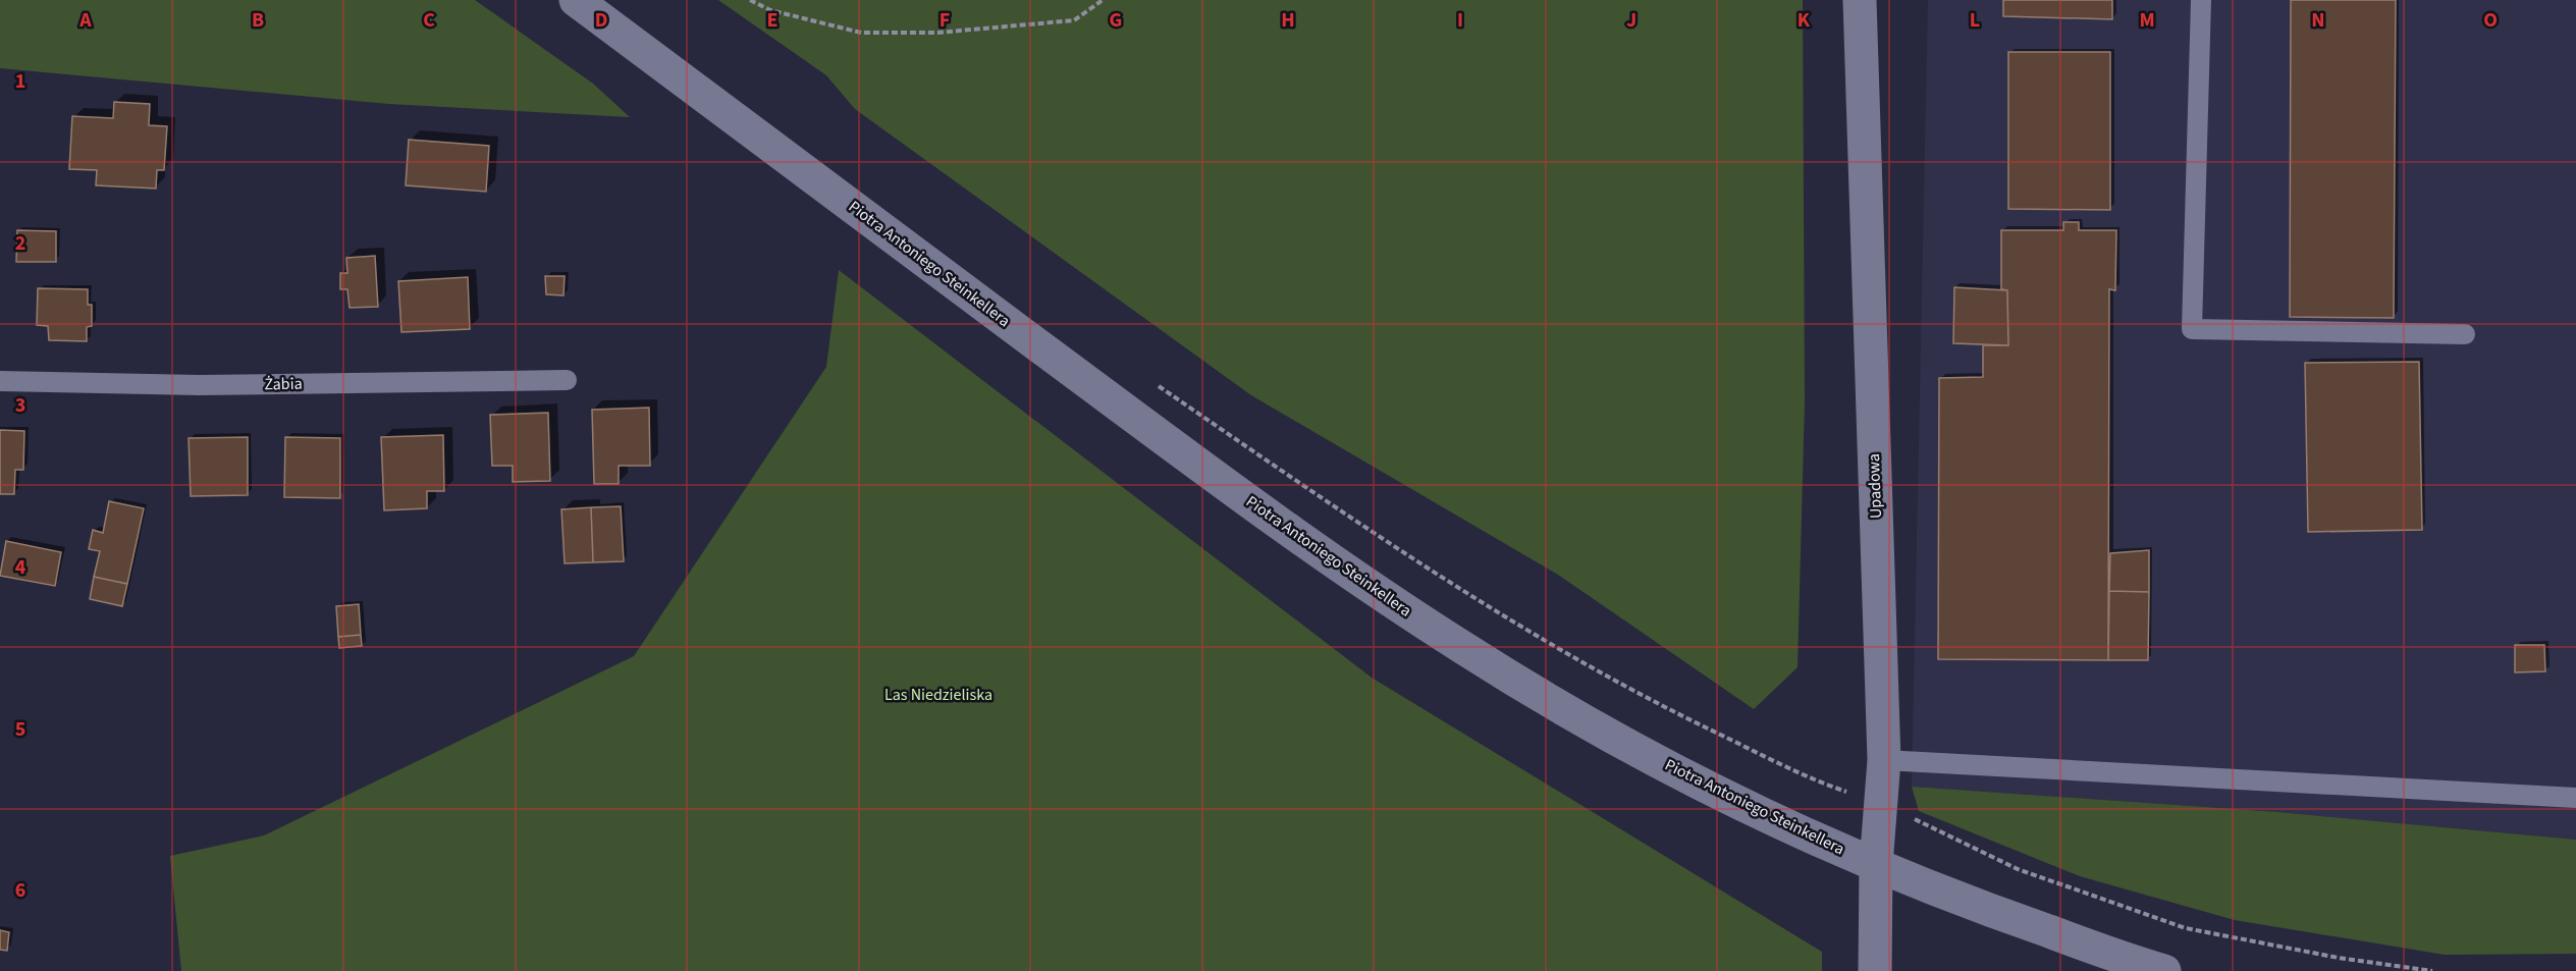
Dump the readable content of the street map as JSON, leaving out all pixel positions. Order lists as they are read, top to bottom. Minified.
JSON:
{"streets":{"street":["Piotra Antoniego Steinkellera","Upadowa"],"lane":["Żabia"]},"crossings":[["Piotra Antoniego Steinkellera","Upadowa"]],"parks":["Las Niedzieliska"],"grid":{"columns":["A","B","C","D","E","F","G","H","I","J","K","L","M","N","O"],"rows":["1","2","3","4","5","6"]}}
